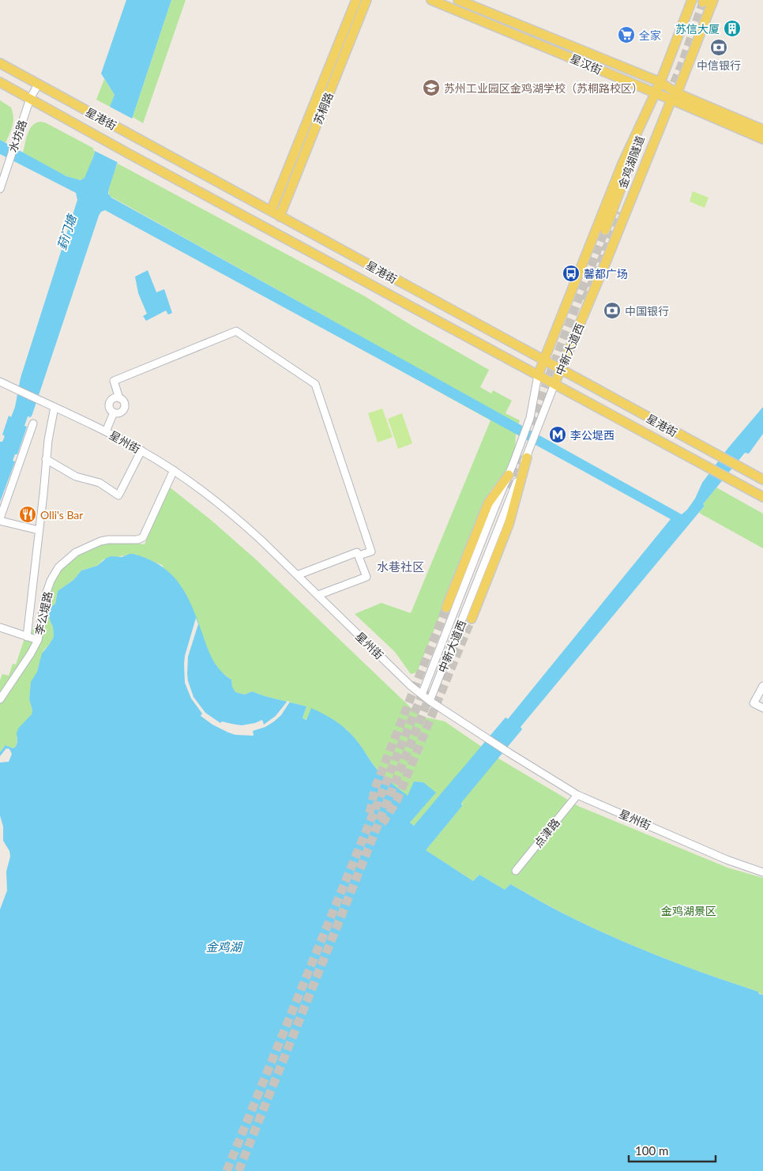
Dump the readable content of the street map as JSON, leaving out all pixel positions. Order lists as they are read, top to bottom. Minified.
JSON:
{"streets":{"main road":["星汉街","苏桐路","星港街","金鸡湖隧道","中新大道西"],"street":["水坊路","星州街","李公堤路","点津路"]},"crossings":[["星汉街","金鸡湖隧道"],["星汉街","中新大道西"],["苏桐路","星港街"],["星港街","水坊路"],["星港街","中新大道西"],["金鸡湖隧道","中新大道西"],["中新大道西","星州街"],["星州街","李公堤路"],["星州街","点津路"]],"districts":["水巷社区"],"water":["葑门塘","金鸡湖"],"parks":["金鸡湖景区"],"places":{"building":["苏信大厦"],"supermarket":["全家"],"bank":["中信银行","中国银行"],"school or university":["苏州工业园区金鸡湖学校（苏桐路校区）"],"bus stop":["馨都广场"],"metro station":["李公堤西"],"restaurant":["Olli's Bar"]},"scale_bar":"100 m"}
